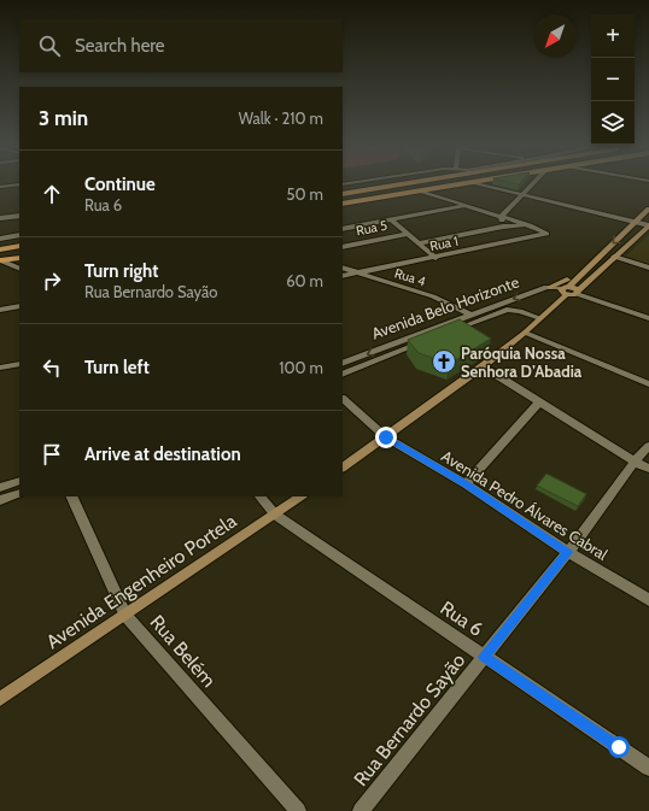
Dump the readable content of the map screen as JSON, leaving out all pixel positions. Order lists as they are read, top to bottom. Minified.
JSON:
{"streets":{"street":["Rua 5","Rua 1","Rua 4","Avenida Belo Horizonte","Avenida Pedro Álvares Cabral","Avenida Engenheiro Portela","Rua 6","Rua Belém","Rua Bernardo Sayão"]},"crossings":[["Rua 1","Rua 4"],["Rua 4","Avenida Belo Horizonte"],["Avenida Pedro Álvares Cabral","Rua Bernardo Sayão"],["Avenida Engenheiro Portela","Rua 6"],["Avenida Engenheiro Portela","Rua Belém"],["Rua 6","Rua Bernardo Sayão"]],"places":{"church":["Paróquia Nossa Senhora D’Abadia"]},"north":"bottom left","page":{"map_buttons":["+","−"],"search":"Search here","heading":["3 min","Walk · 210 m"],"list":[["Continue","Rua 6","50 m"],["Turn right","Rua Bernardo Sayão","60 m"],["Turn left","100 m"],"Arrive at destination"]}}
